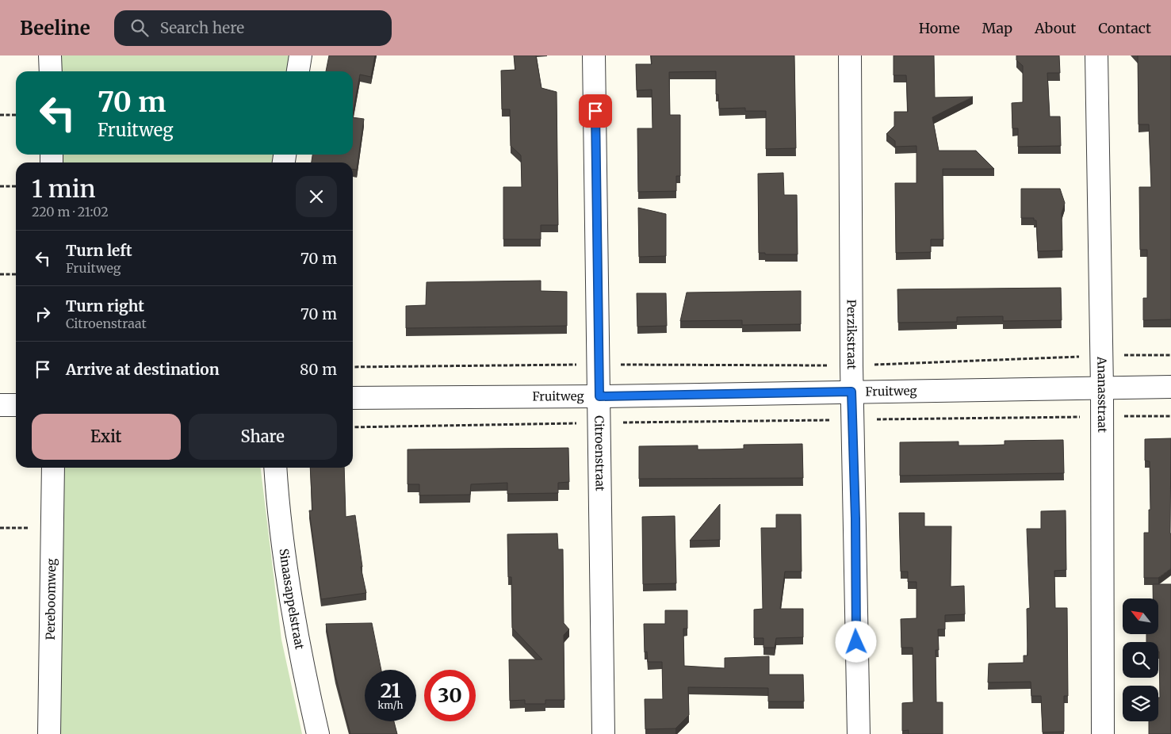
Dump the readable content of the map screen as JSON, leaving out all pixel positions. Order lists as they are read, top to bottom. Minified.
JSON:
{"streets":{"street":["Perzikstraat","Fruitweg","Ananasstraat","Citroenstraat","Pereboomweg","Sinaasappelstraat"]},"crossings":[["Perzikstraat","Fruitweg"],["Fruitweg","Ananasstraat"],["Fruitweg","Citroenstraat"]],"north":"top left","page":{"header":"Beeline","search":"Search here","nav":["Home","Map","About","Contact"],"turn":["70 m","Fruitweg"],"heading":["1 min","220 m · 21:02"],"list":[{"name":"Turn left","note":"Fruitweg","value":"70 m"},{"name":"Turn right","note":"Citroenstraat","value":"70 m"},{"name":"Arrive at destination","value":"80 m"}],"buttons":["Exit","Share"],"speed":"21 km/h","limit":"30"}}
